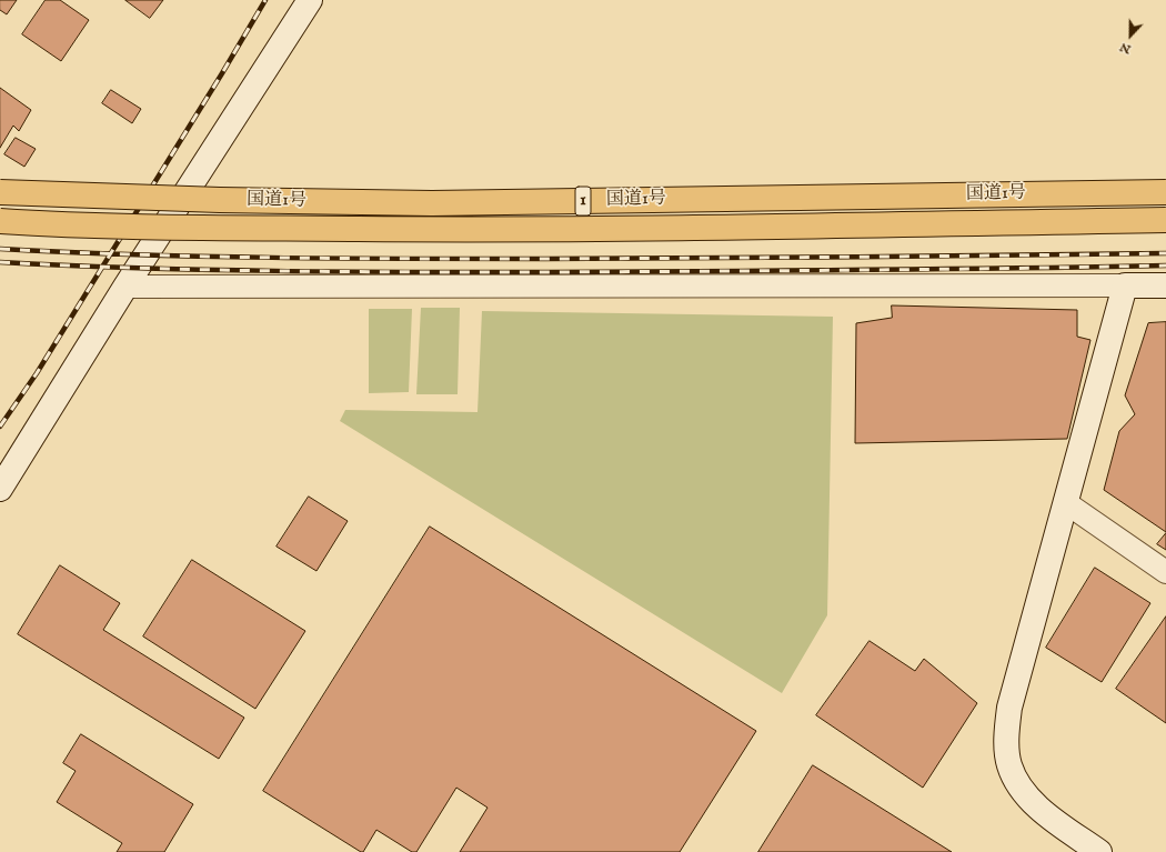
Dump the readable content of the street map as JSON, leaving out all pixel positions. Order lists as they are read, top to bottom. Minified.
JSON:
{"streets":{"highway":["国道1号","1"]},"north":"bottom"}
